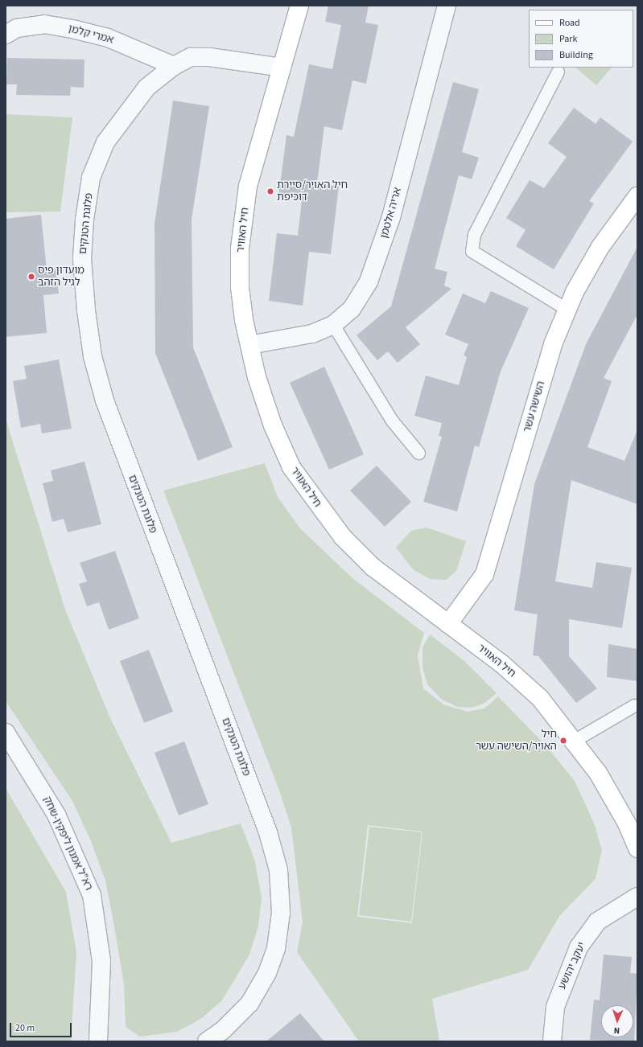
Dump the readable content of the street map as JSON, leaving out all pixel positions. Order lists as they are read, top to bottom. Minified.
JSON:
{"streets":{"street":["אמרי קלמן","אריה אלטמן","פלוגת הטנקים","חיל האוויר","השישה עשר","רא\"ל אמנון ליפקין-שחק","יעקב יהושע"]},"crossings":[["אמרי קלמן","פלוגת הטנקים"],["אריה אלטמן","חיל האוויר"],["פלוגת הטנקים","חיל האוויר"],["חיל האוויר","השישה עשר"]],"places":["חיל האויר/סיירת דוכיפת","מועדון פיס לגיל הזהב","חיל האויר/השישה עשר"],"legend":["Road","Park","Building"],"scale_bar":"20 m","north":"bottom"}
